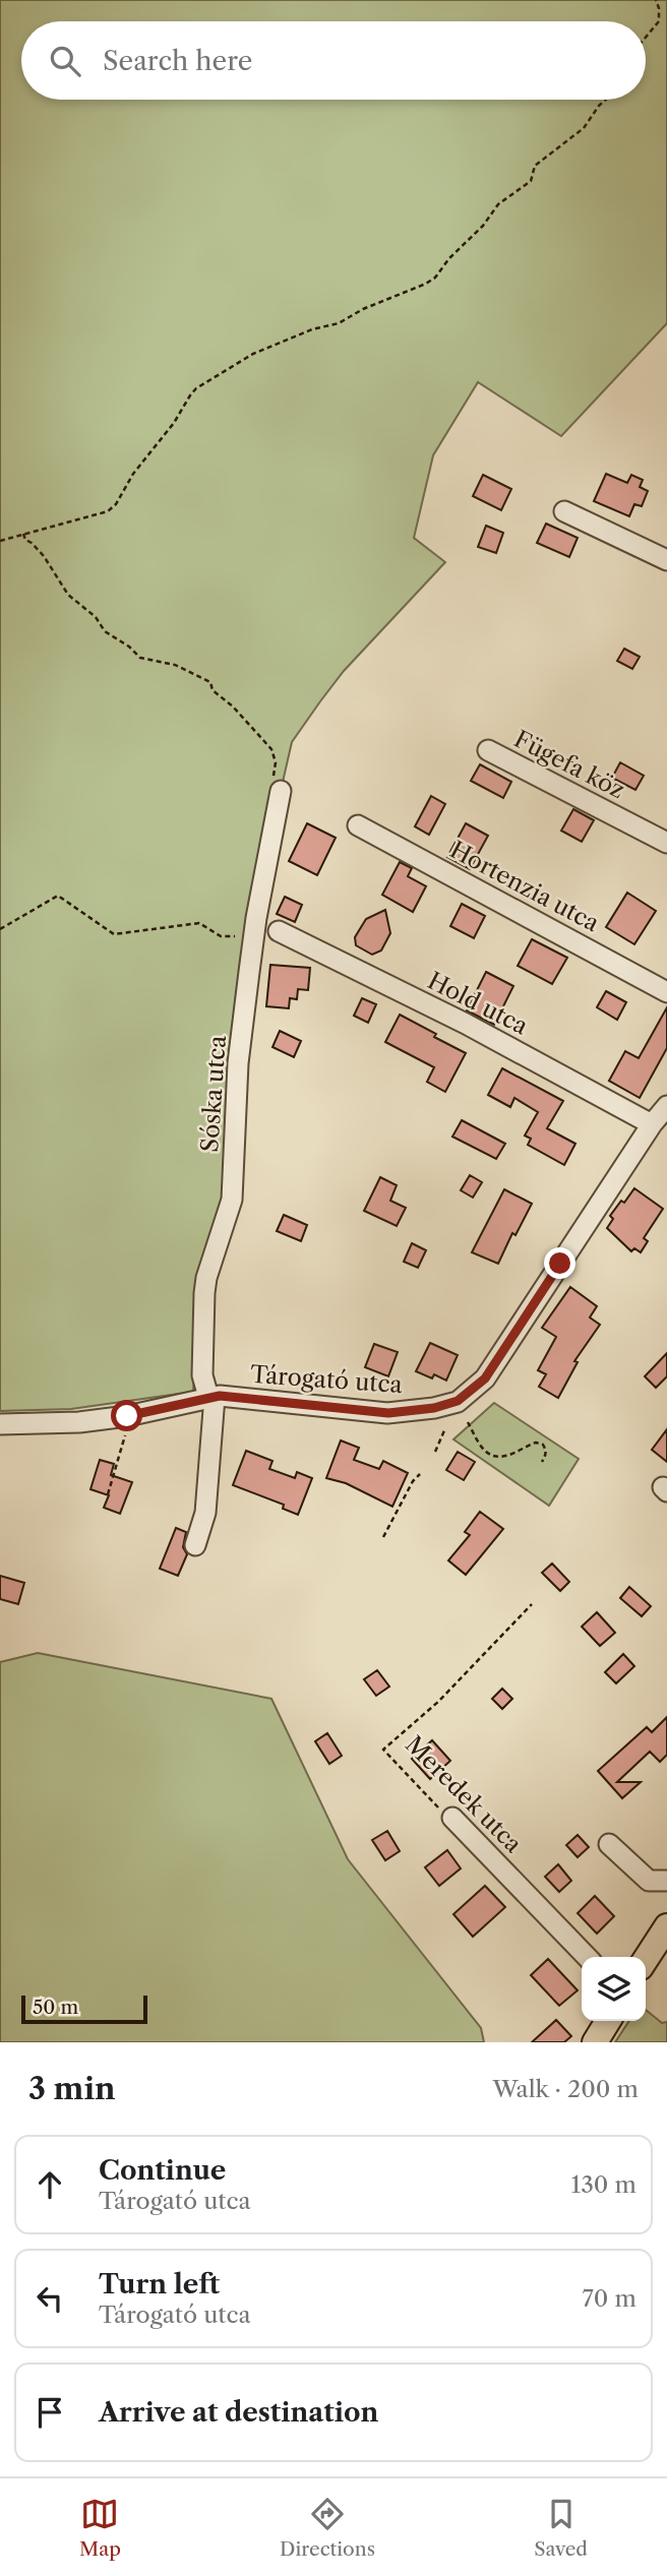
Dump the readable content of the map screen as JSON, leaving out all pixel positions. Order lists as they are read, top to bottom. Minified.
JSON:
{"streets":{"street":["Fügefa köz","Hortenzia utca","Hold utca","Sóska utca","Tárogató utca","Meredek utca"]},"crossings":[["Hold utca","Tárogató utca"],["Sóska utca","Tárogató utca"]],"scale_bar":"50 m","page":{"search":"Search here","scale":"50 m","heading":["3 min","Walk · 200 m"],"list":[["Continue","Tárogató utca","130 m"],["Turn left","Tárogató utca","70 m"],"Arrive at destination"],"nav":["Map","Directions","Saved"]}}
